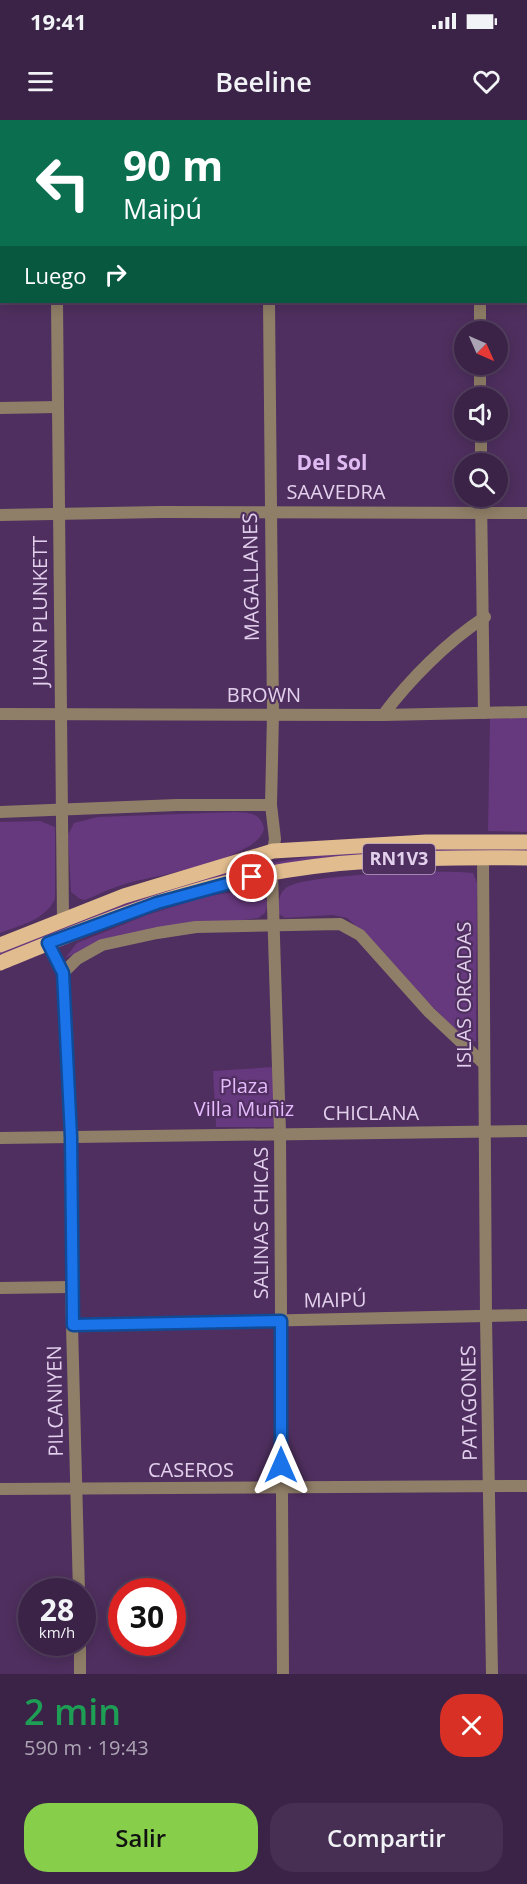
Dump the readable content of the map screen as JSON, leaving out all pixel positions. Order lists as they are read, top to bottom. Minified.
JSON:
{"streets":{"main road":["RN1V3"],"street":["SAAVEDRA","MAGALLANES","JUAN PLUNKETT","BROWN","ISLAS ORCADAS","CHICLANA","SALINAS CHICAS","MAIPÚ","PILCANIYEN","PATAGONES","CASEROS"]},"crossings":[["SAAVEDRA","MAGALLANES"],["SAAVEDRA","JUAN PLUNKETT"],["MAGALLANES","BROWN"],["MAGALLANES","RN1V3"],["JUAN PLUNKETT","BROWN"],["JUAN PLUNKETT","RN1V3"],["RN1V3","ISLAS ORCADAS"],["ISLAS ORCADAS","CHICLANA"],["ISLAS ORCADAS","PATAGONES"],["CHICLANA","SALINAS CHICAS"],["CHICLANA","PILCANIYEN"],["CHICLANA","PATAGONES"],["SALINAS CHICAS","MAIPÚ"],["SALINAS CHICAS","CASEROS"],["MAIPÚ","PILCANIYEN"],["MAIPÚ","PATAGONES"],["PILCANIYEN","CASEROS"],["PATAGONES","CASEROS"]],"districts":["Del Sol"],"parks":["Plaza Villa Muñiz"],"north":"bottom right","page":{"status":"19:41","header":"Beeline","turn":["90 m","Maipú"],"then":"Luego","speed":"28 km/h","limit":"30","heading":["2 min","590 m · 19:43"],"buttons":["Salir","Compartir"]}}
